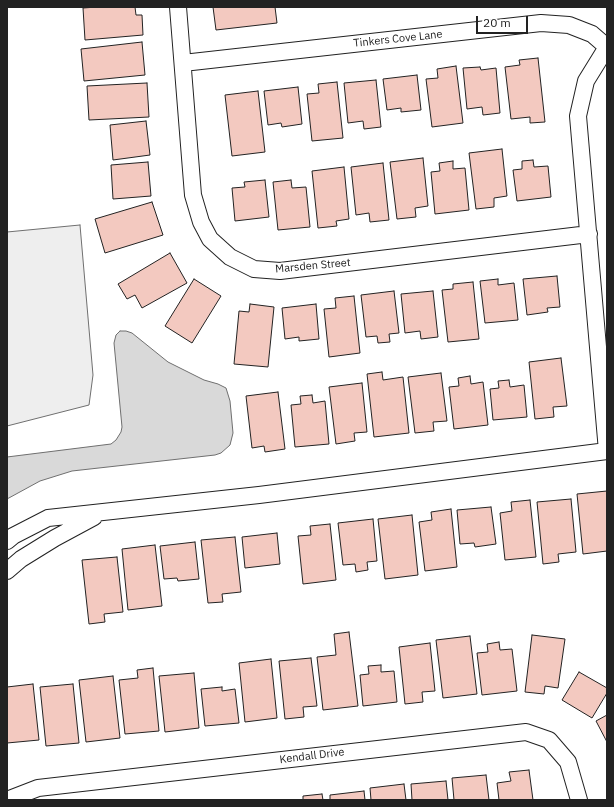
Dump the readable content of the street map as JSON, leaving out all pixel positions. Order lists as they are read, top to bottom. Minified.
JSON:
{"streets":{"street":["Tinkers Cove Lane","Marsden Street","Kendall Drive"]},"crossings":[["Tinkers Cove Lane","Marsden Street"]],"scale_bar":"20 m"}
